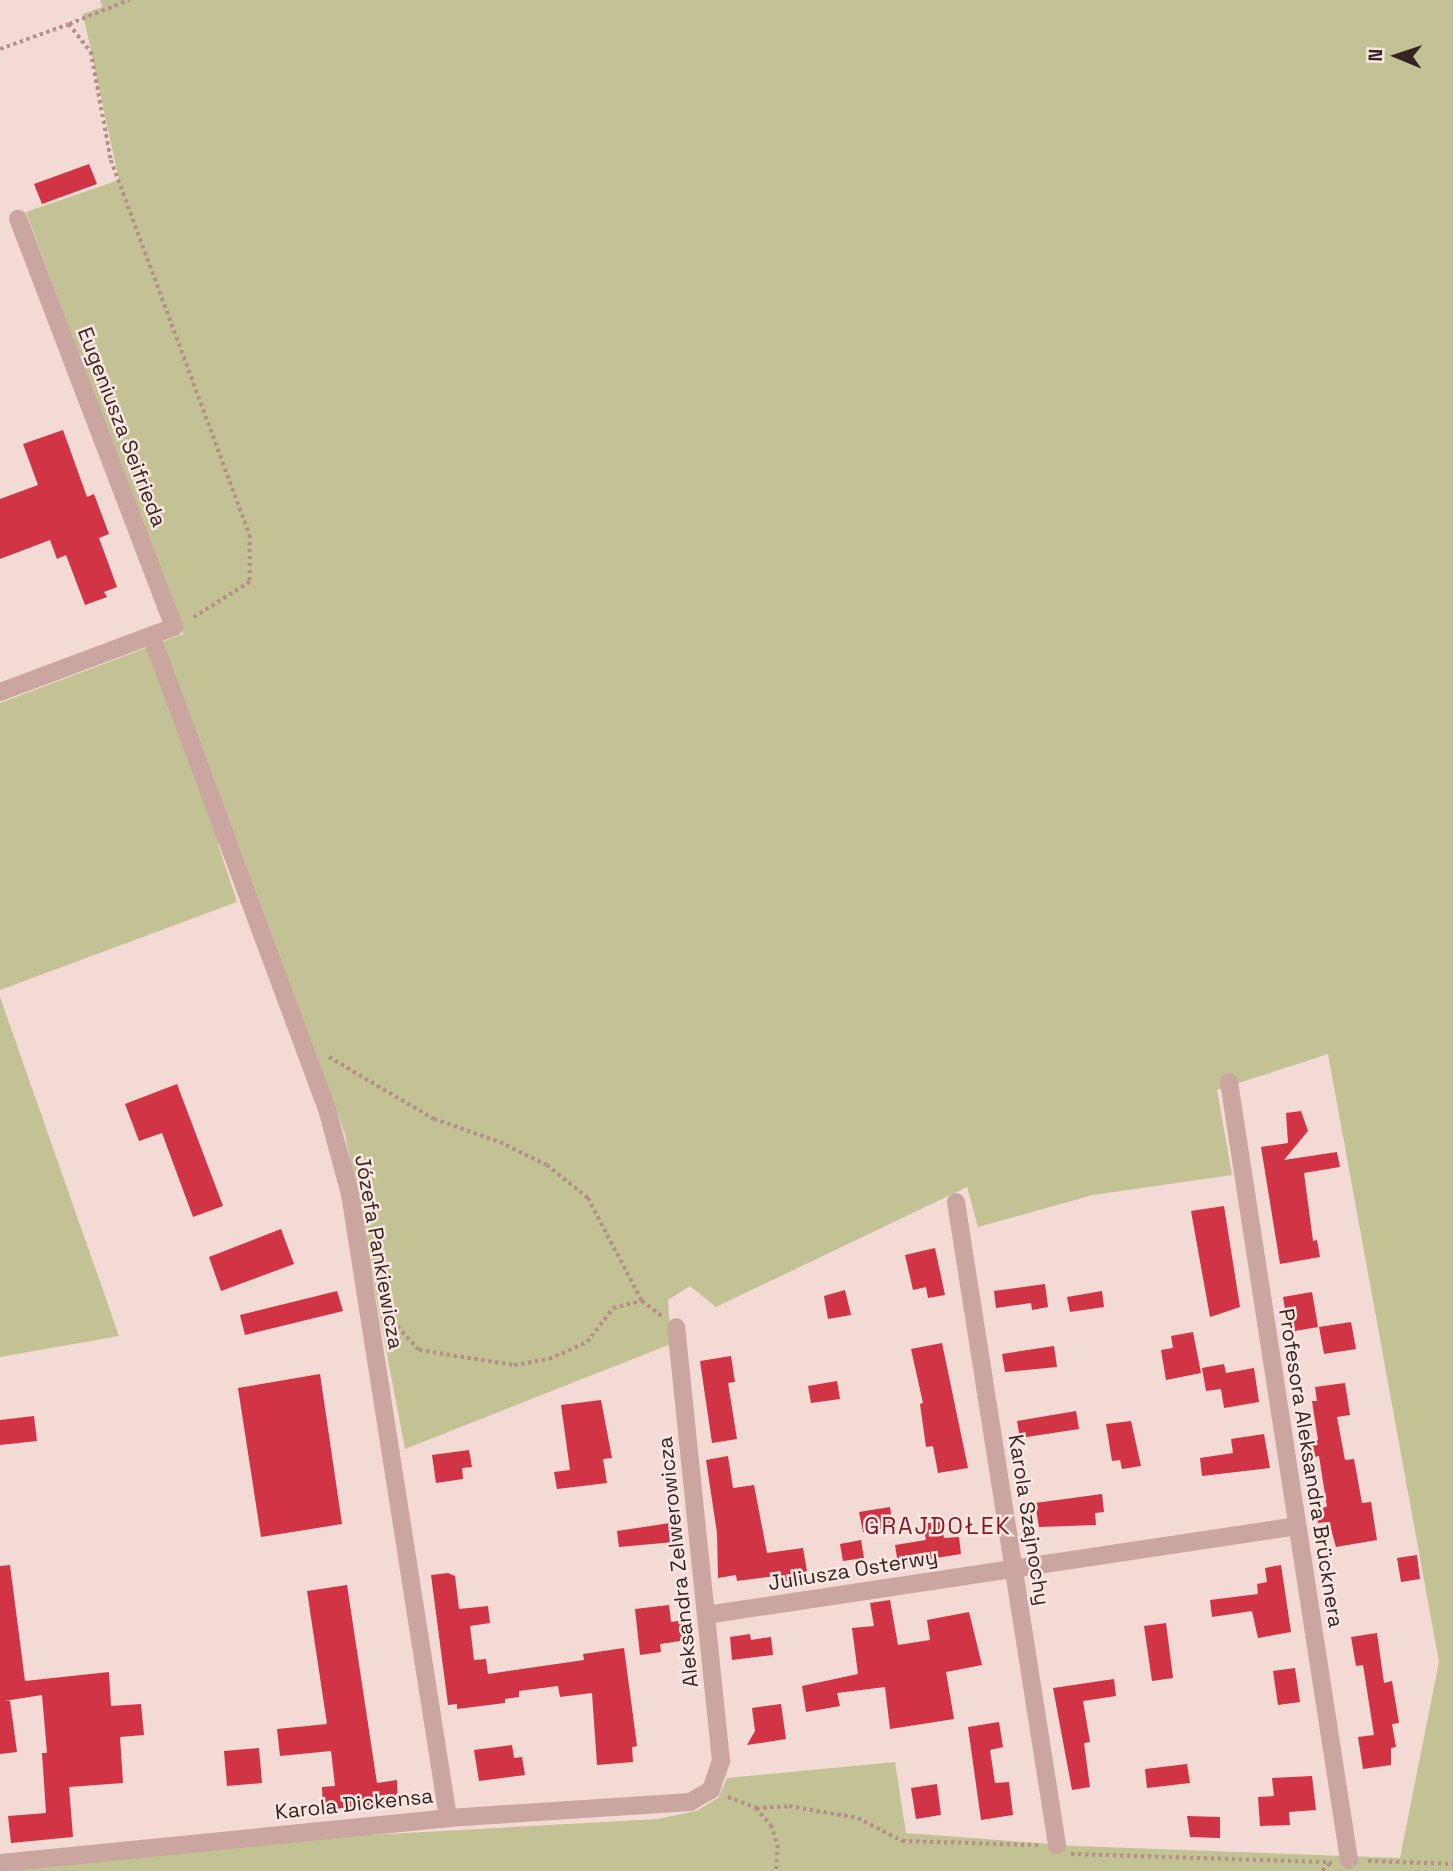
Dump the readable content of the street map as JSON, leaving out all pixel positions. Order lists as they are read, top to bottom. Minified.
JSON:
{"streets":{"street":["Eugeniusza Seifrieda","Józefa Pankiewicza","Profesora Aleksandra Brücknera","Karola Szajnochy","Aleksandra Zelwerowicza","Juliusza Osterwy","Karola Dickensa"]},"crossings":[["Józefa Pankiewicza","Karola Dickensa"],["Profesora Aleksandra Brücknera","Juliusza Osterwy"],["Karola Szajnochy","Juliusza Osterwy"],["Aleksandra Zelwerowicza","Juliusza Osterwy"],["Aleksandra Zelwerowicza","Karola Dickensa"]],"districts":["GRAJDOŁEK"],"north":"left"}
